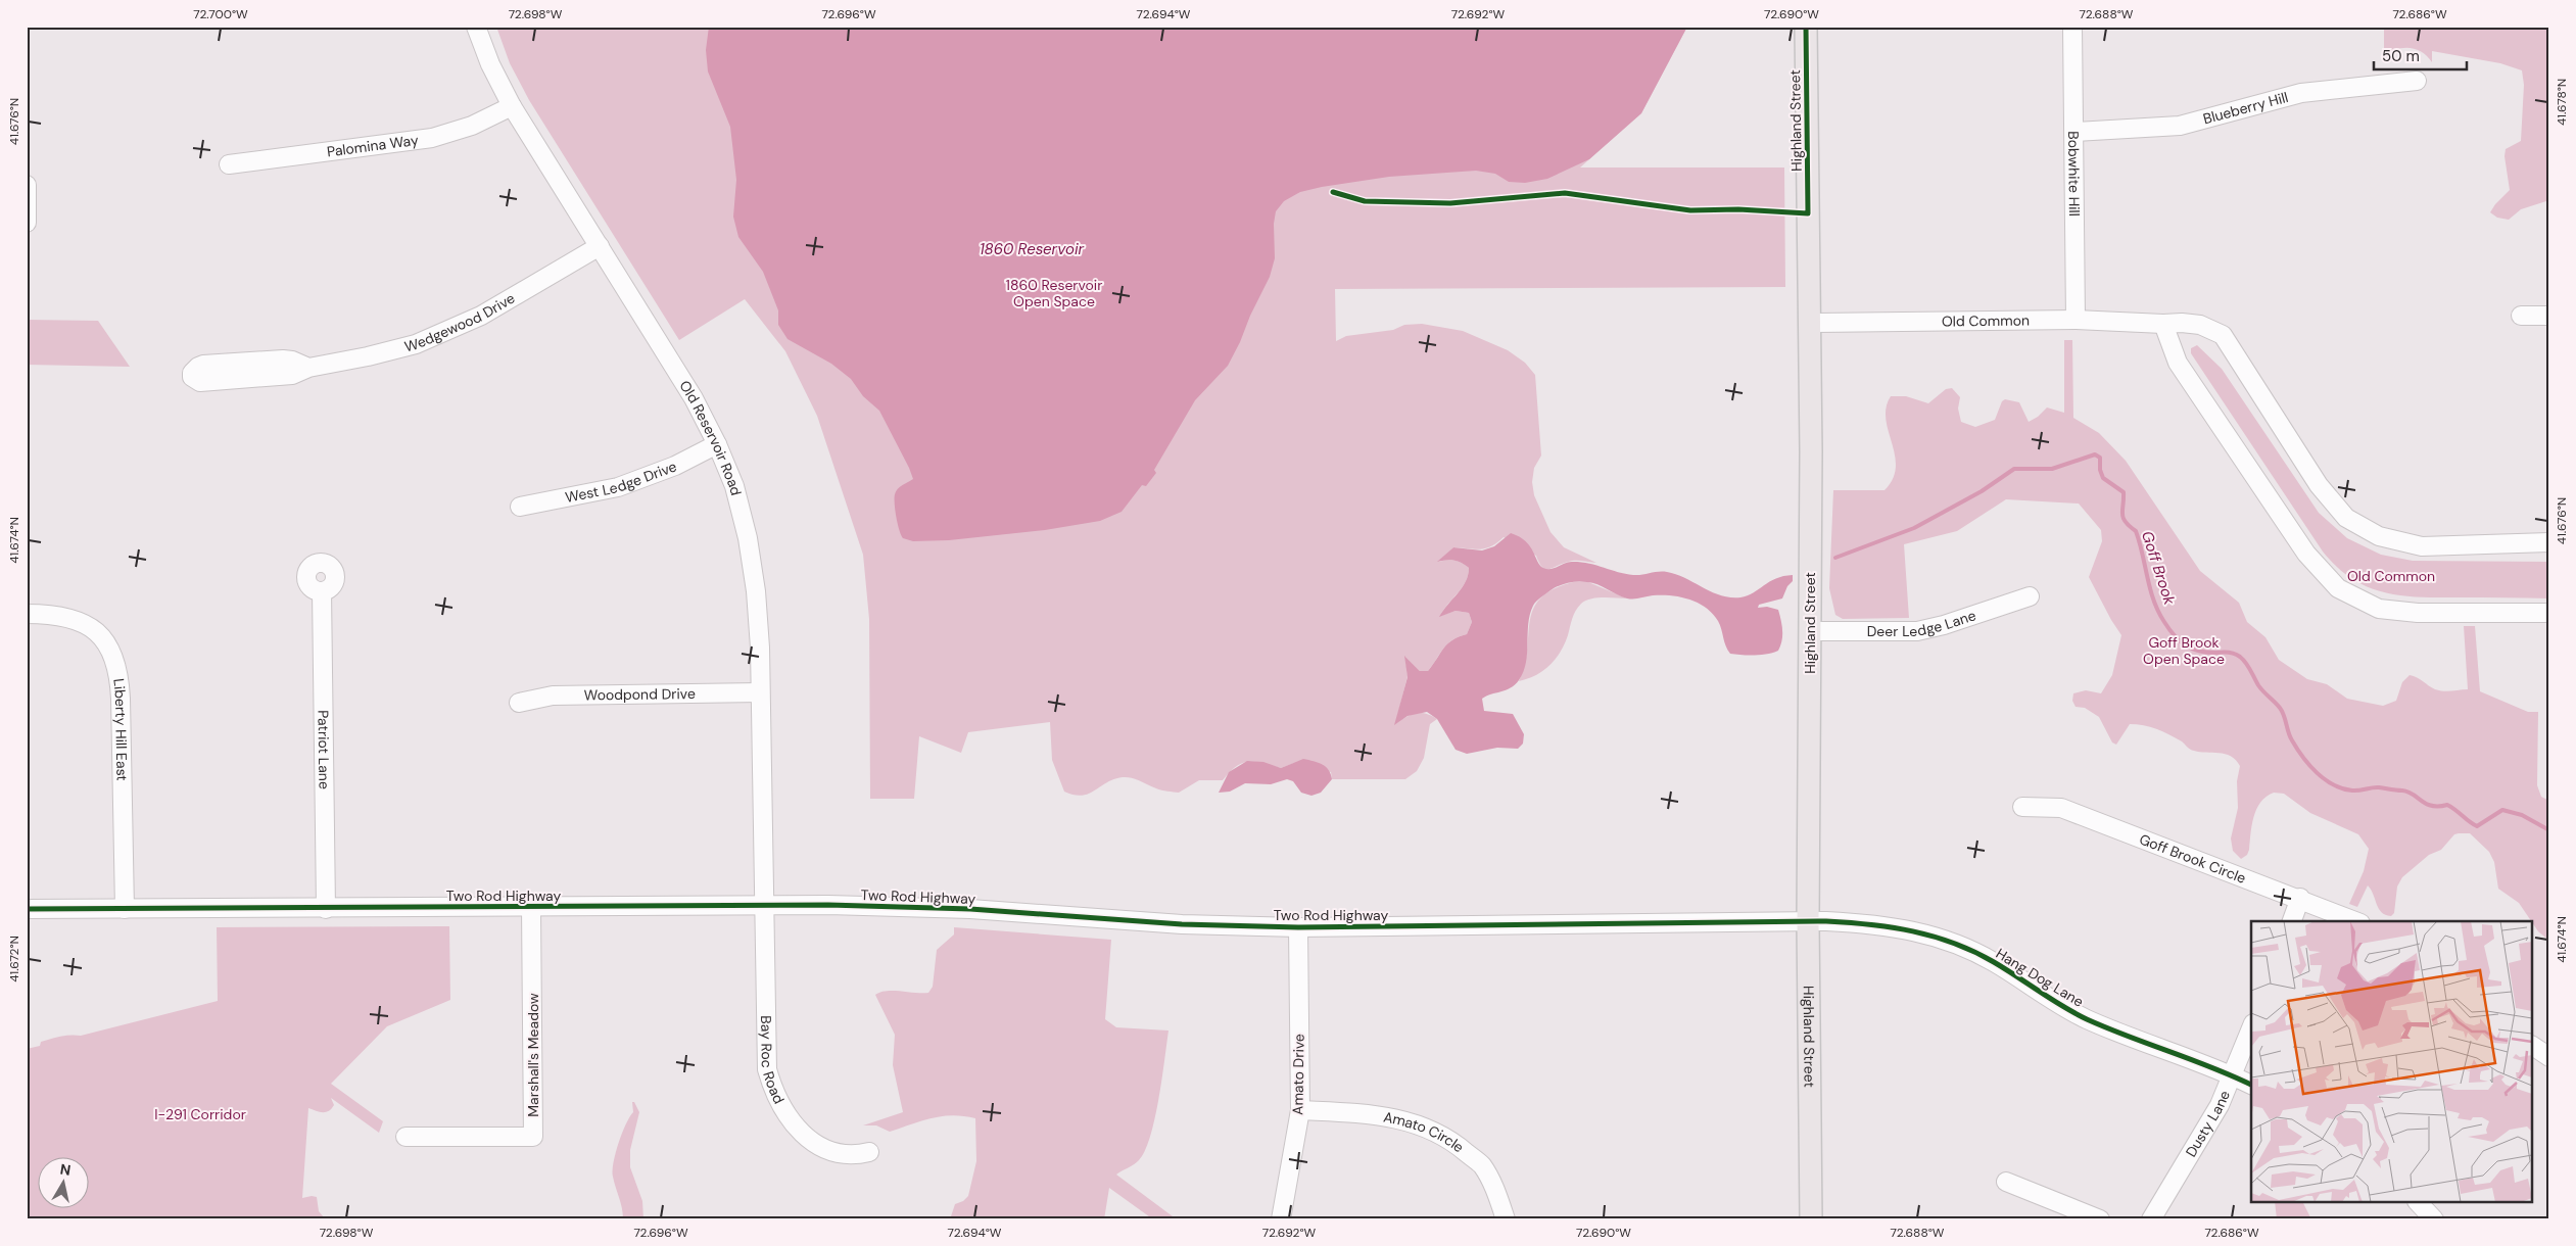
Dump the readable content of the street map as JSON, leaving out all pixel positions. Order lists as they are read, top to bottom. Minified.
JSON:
{"streets":{"main road":["Highland Street"],"street":["Blueberry Hill","Palomina Way","Bobwhite Hill","Old Common","Wedgewood Drive","Old Reservoir Road","West Ledge Drive","Deer Ledge Lane","Woodpond Drive","Liberty Hill East","Patriot Lane","Goff Brook Circle","Two Rod Highway","Hang Dog Lane","Marshall's Meadow","Bay Roc Road","Amato Drive","Dusty Lane","Amato Circle"]},"crossings":[["Blueberry Hill","Bobwhite Hill"],["Highland Street","Old Common"],["Highland Street","Deer Ledge Lane"],["Highland Street","Two Rod Highway"],["Highland Street","Hang Dog Lane"],["Palomina Way","Old Reservoir Road"],["Bobwhite Hill","Old Common"],["Wedgewood Drive","Old Reservoir Road"],["Old Reservoir Road","West Ledge Drive"],["Old Reservoir Road","Woodpond Drive"],["Old Reservoir Road","Two Rod Highway"],["Old Reservoir Road","Bay Roc Road"],["Liberty Hill East","Two Rod Highway"],["Patriot Lane","Two Rod Highway"],["Two Rod Highway","Hang Dog Lane"],["Two Rod Highway","Marshall's Meadow"],["Two Rod Highway","Bay Roc Road"],["Two Rod Highway","Amato Drive"],["Hang Dog Lane","Dusty Lane"],["Amato Drive","Amato Circle"]],"water":["1860 Reservoir","Goff Brook"],"parks":["1860 Reservoir Open Space","Old Common","Goff Brook Open Space","I-291 Corridor"],"scale_bar":"50 m","north":"top","coordinates":["72.700°W","72.698°W","72.696°W","72.694°W","72.692°W","72.690°W","72.688°W","72.686°W","41.678°N","41.676°N","41.674°N","41.672°N"]}
